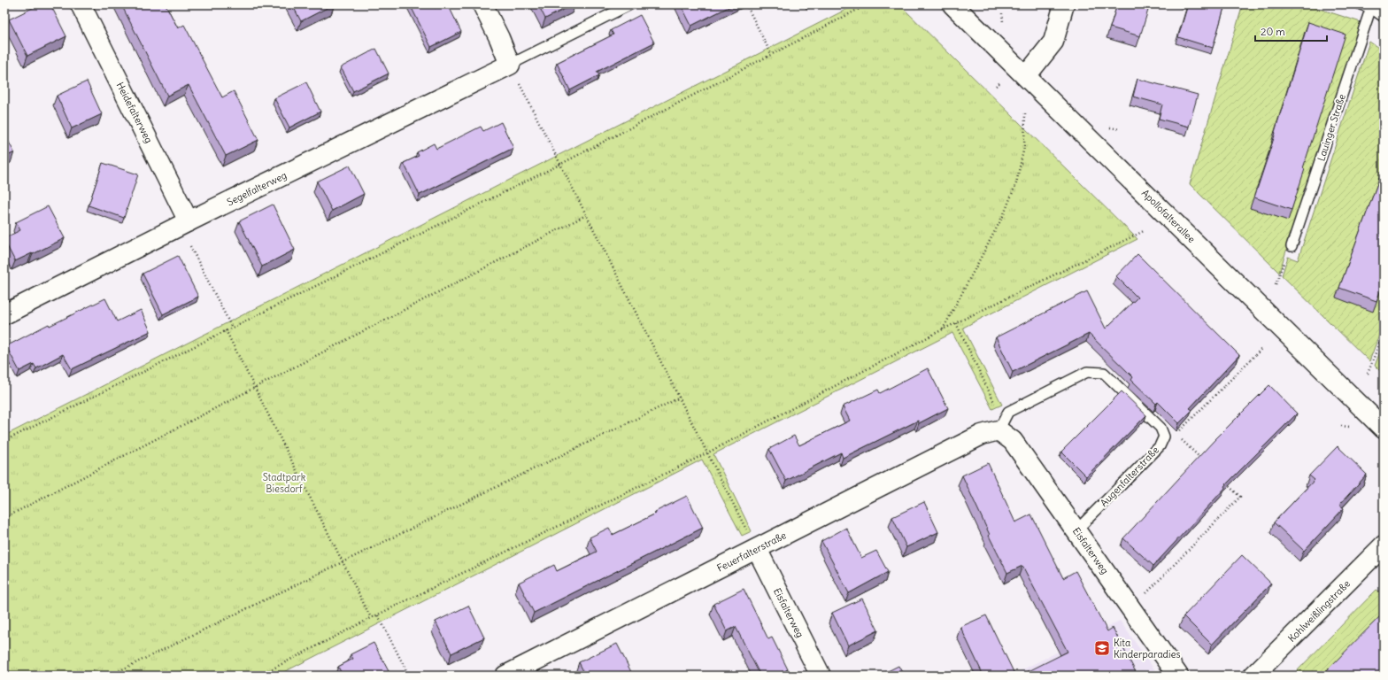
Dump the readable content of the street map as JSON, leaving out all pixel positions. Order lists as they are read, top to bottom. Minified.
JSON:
{"streets":{"street":["Heidefalterweg","Segelfalterweg","Apollofalterallee","Eisfalterweg","Feuerfalterstraße","Kohlweißlingstraße"],"lane":["Lauinger Straße","Augenfalterstraße"]},"crossings":[["Heidefalterweg","Segelfalterweg"],["Augenfalterstraße","Eisfalterweg"],["Augenfalterstraße","Feuerfalterstraße"],["Eisfalterweg","Feuerfalterstraße"]],"parks":["Stadtpark Biesdorf"],"places":{"school or university":["Kita Kinderparadies"]},"scale_bar":"20 m"}
